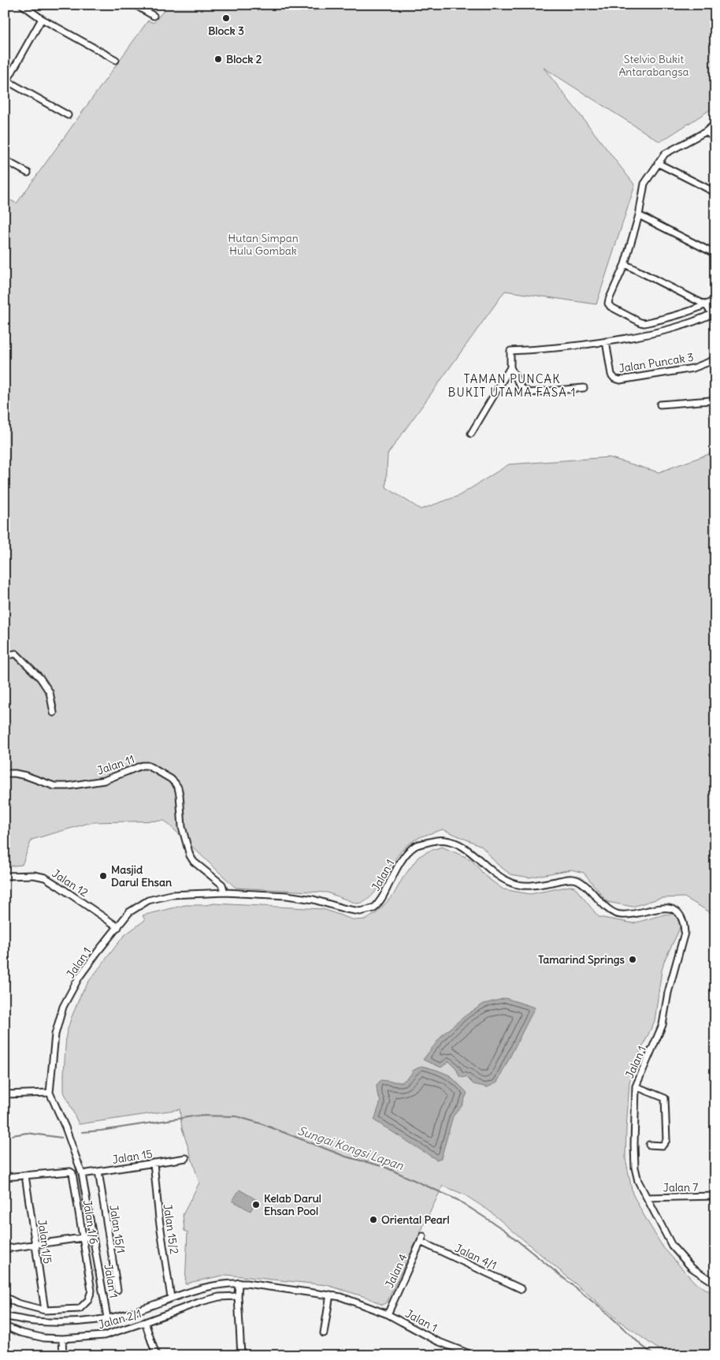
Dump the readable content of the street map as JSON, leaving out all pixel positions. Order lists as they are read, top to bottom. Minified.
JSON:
{"streets":{"street":["Jalan Puncak 3","Jalan 11","Jalan 1","Jalan 12","Jalan 15","Jalan 7","Jalan 1/6","Jalan 15/1","Jalan 15/2","Jalan 1/5","Jalan 4/1","Jalan 4","Jalan 2/1"]},"crossings":[["Jalan 11","Jalan 1"],["Jalan 1","Jalan 12"],["Jalan 1","Jalan 15"],["Jalan 1","Jalan 7"],["Jalan 1","Jalan 15/2"],["Jalan 1","Jalan 4"],["Jalan 15","Jalan 15/1"],["Jalan 15","Jalan 15/2"],["Jalan 1/6","Jalan 1/5"],["Jalan 4/1","Jalan 4"]],"districts":["TAMAN PUNCAK BUKIT UTAMA FASA 1"],"water":["Sungai Kongsi Lapan"],"parks":["Stelvio Bukit Antarabangsa","Hutan Simpan Hulu Gombak"],"places":["Block 3","Block 2","Masjid Darul Ehsan","Tamarind Springs","Kelab Darul Ehsan Pool","Oriental Pearl"]}
